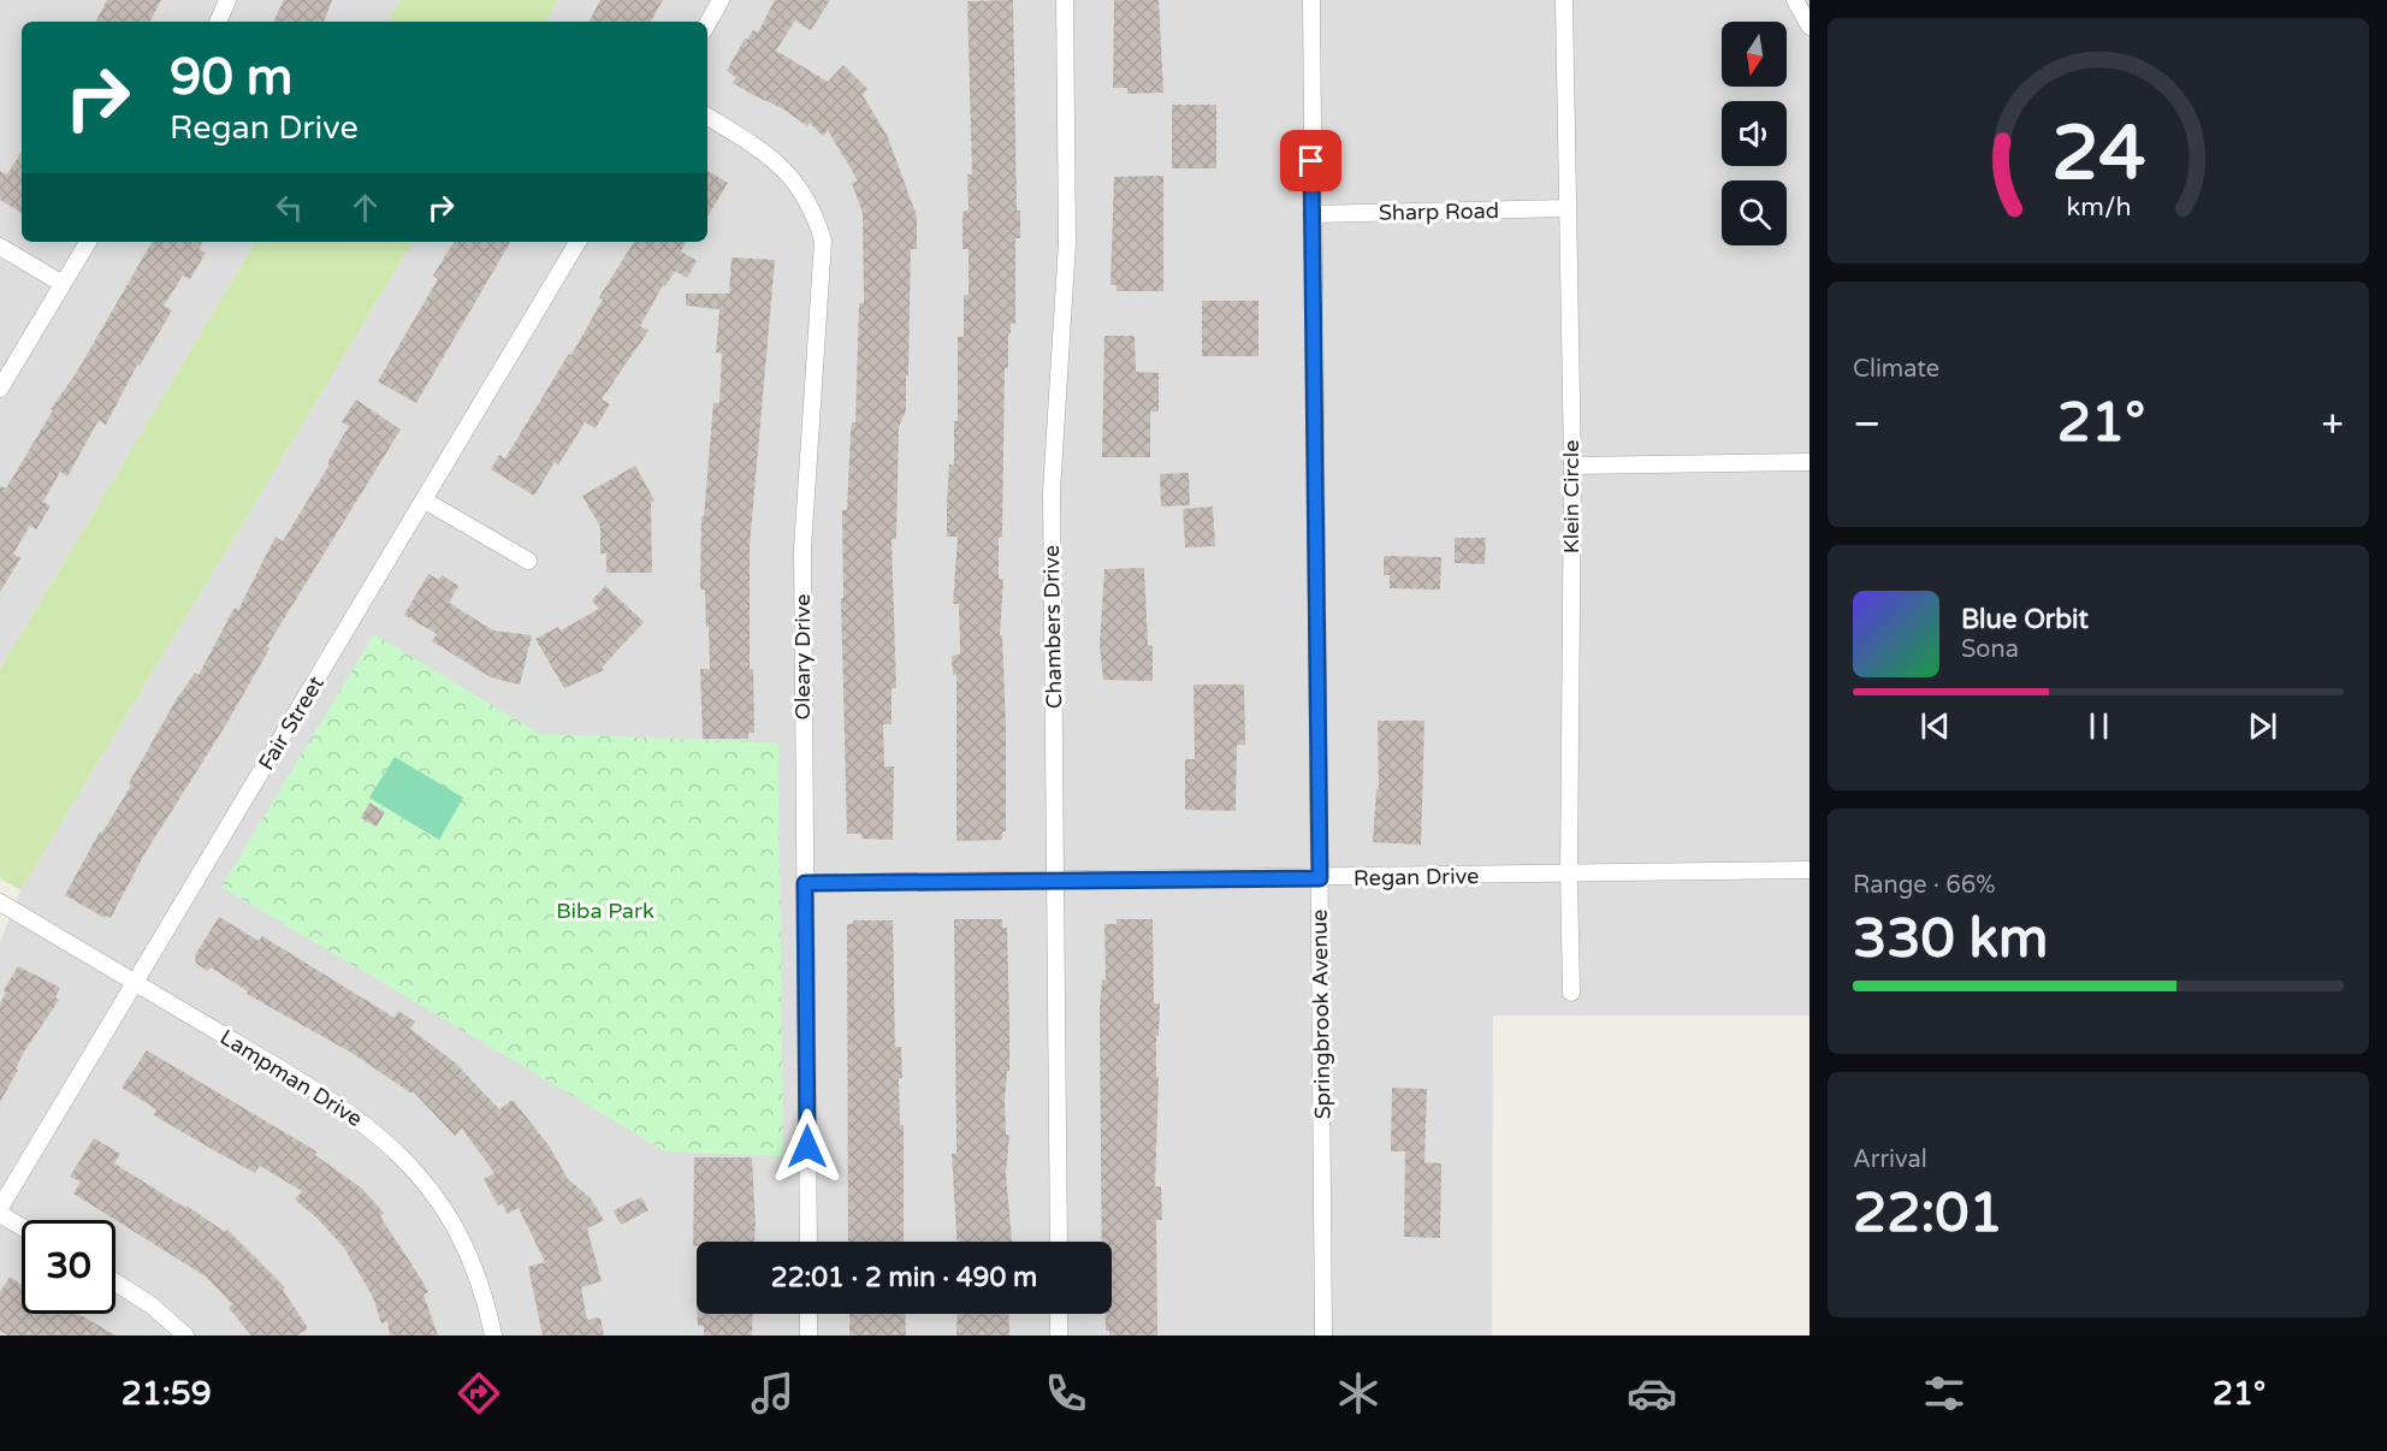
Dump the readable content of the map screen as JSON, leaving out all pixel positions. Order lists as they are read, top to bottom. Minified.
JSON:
{"streets":{"street":["Sharp Road","Klein Circle","Chambers Drive","Oleary Drive","Fair Street","Regan Drive","Springbrook Avenue","Lampman Drive"]},"crossings":[["Sharp Road","Klein Circle"],["Sharp Road","Springbrook Avenue"],["Klein Circle","Regan Drive"],["Chambers Drive","Regan Drive"],["Oleary Drive","Regan Drive"],["Fair Street","Lampman Drive"],["Regan Drive","Springbrook Avenue"]],"parks":["Biba Park"],"north":"bottom","page":{"turn":["90 m","Regan Drive"],"tile":["Climate",["Range · 66%","330 km"],["Arrival","22:01"]],"heat":["−","21°","+"],"song":["Blue Orbit","Sona"],"limit":"30","trip":"22:01 · 2 min · 490 m","tabs":["21:59","21°"],"gauge":["24","km/h"]}}
